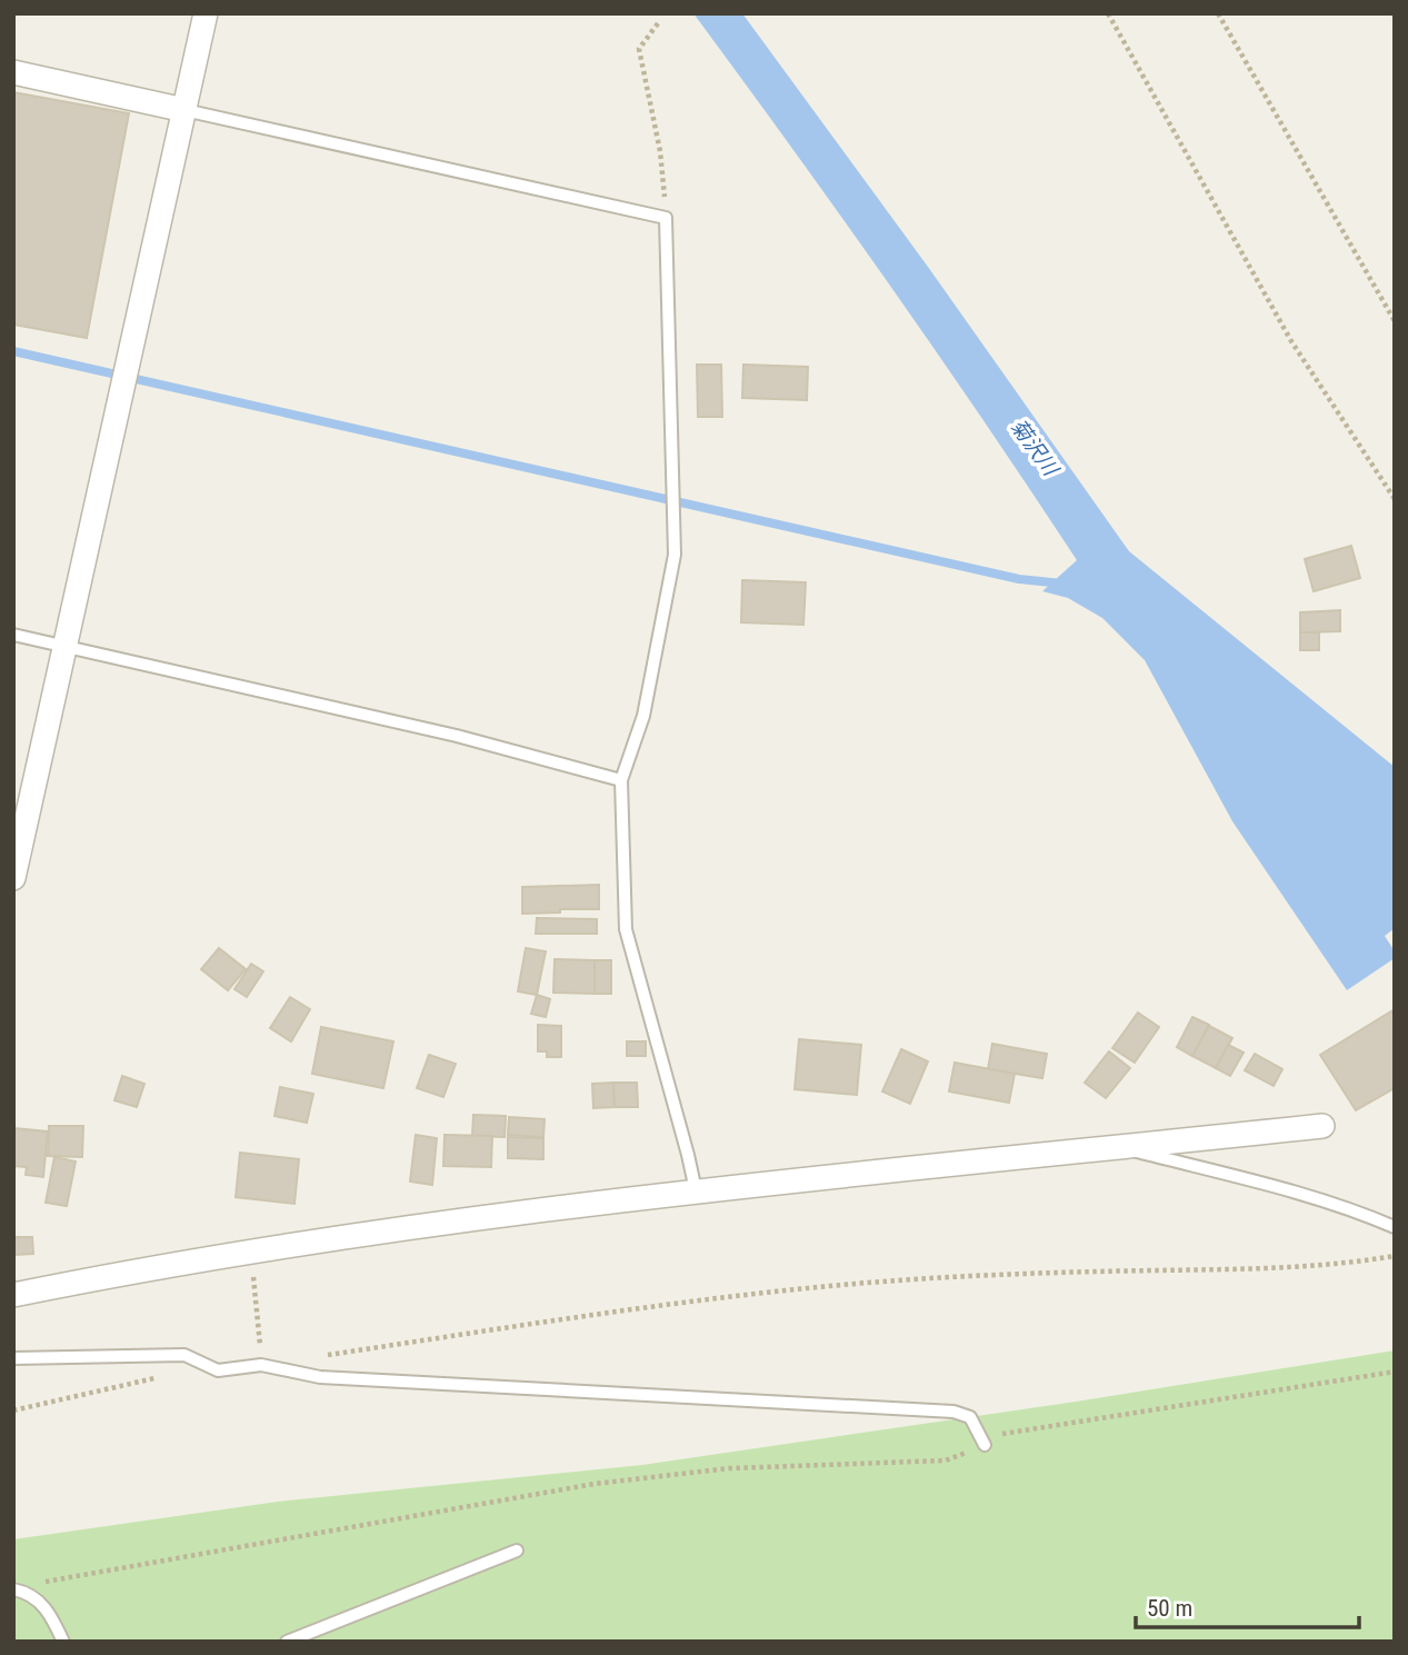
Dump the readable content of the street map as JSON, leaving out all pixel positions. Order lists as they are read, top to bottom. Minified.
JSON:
{"water":["菊沢川"],"scale_bar":"50 m"}
